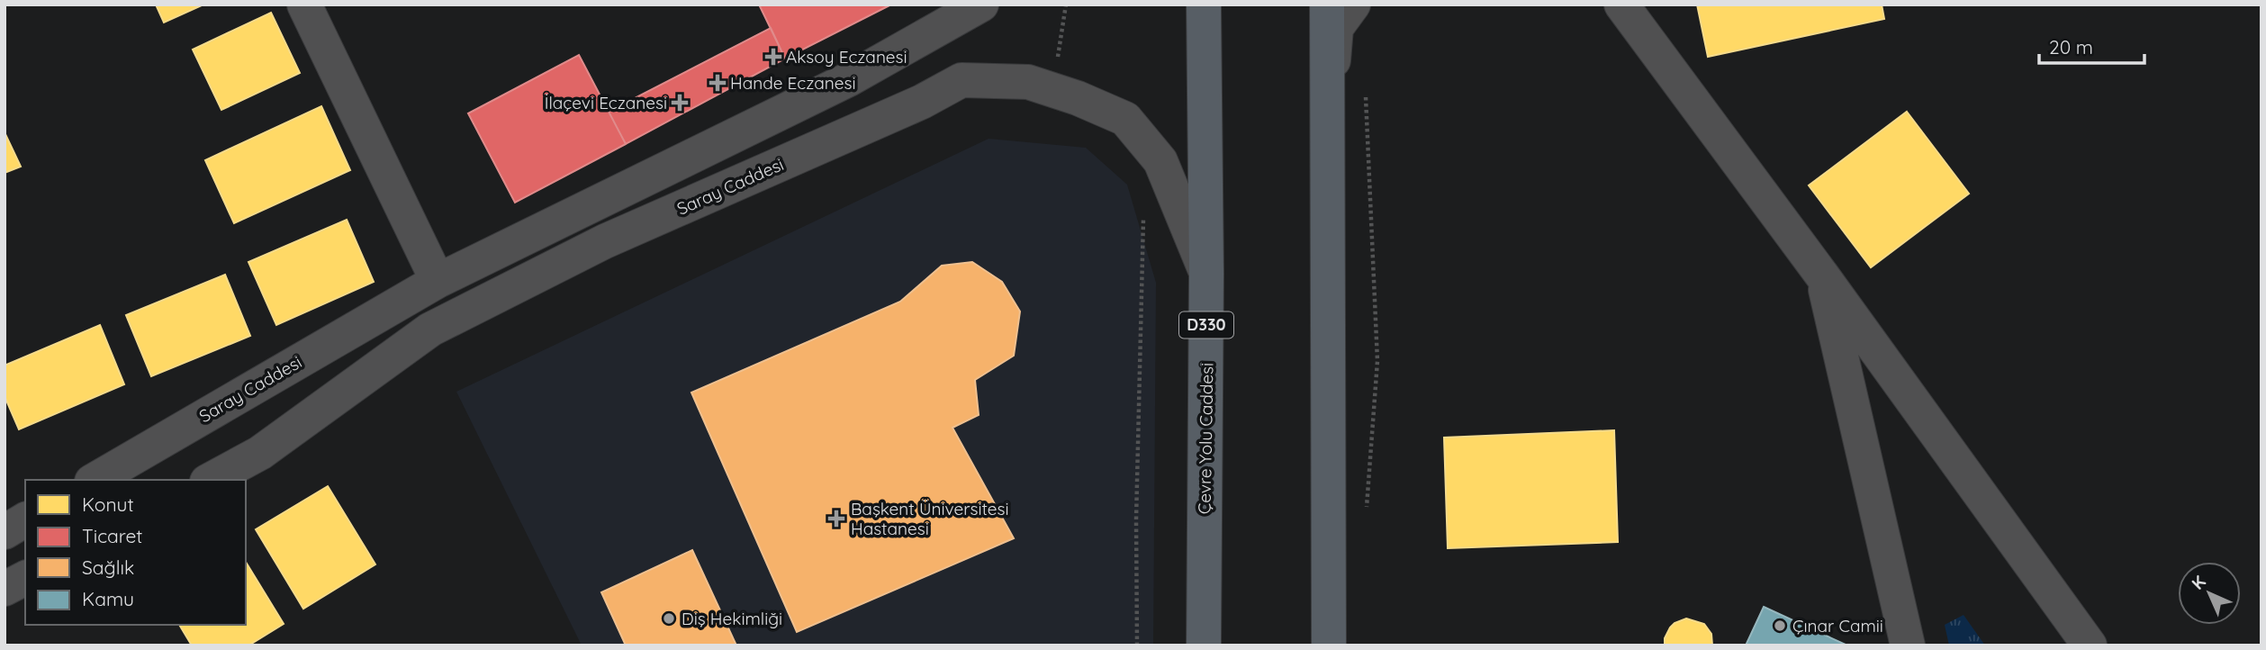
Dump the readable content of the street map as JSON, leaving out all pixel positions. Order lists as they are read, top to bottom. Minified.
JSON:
{"streets":{"highway":["D330","Çevre Yolu Caddesi"],"street":["Saray Caddesi"]},"crossings":[["Saray Caddesi","Çevre Yolu Caddesi"]],"places":{"health":["Aksoy Eczanesi","Hande Eczanesi","İlaçevi Eczanesi","Başkent Üniversitesi Hastanesi"],"other":["Diş Hekimliği","Çınar Camii"]},"legend":["Konut","Ticaret","Sağlık","Kamu"],"scale_bar":"20 m","north":"top left"}
